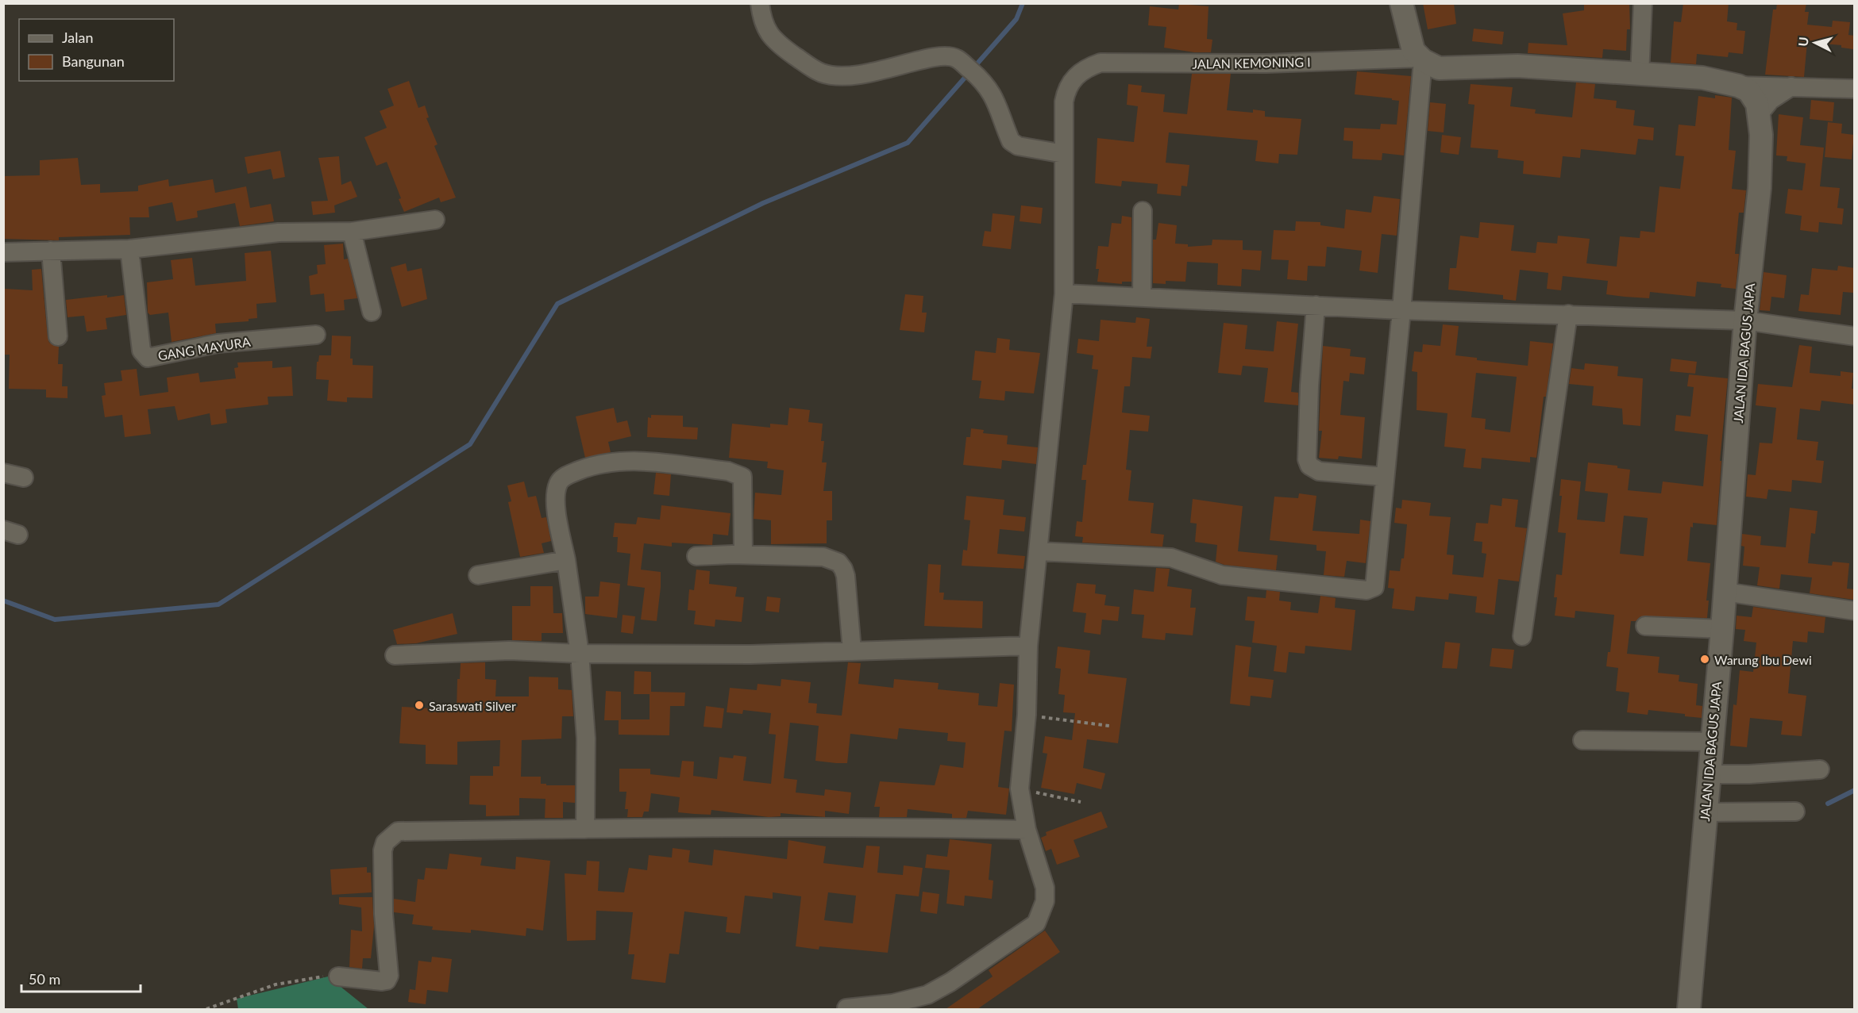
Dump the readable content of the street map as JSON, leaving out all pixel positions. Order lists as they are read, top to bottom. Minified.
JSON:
{"streets":{"street":["JALAN KEMONING I","GANG MAYURA","JALAN IDA BAGUS JAPA"]},"crossings":[["JALAN KEMONING I","JALAN IDA BAGUS JAPA"]],"places":["Warung Ibu Dewi","Saraswati Silver"],"legend":["Jalan","Bangunan"],"scale_bar":"50 m","north":"left"}
